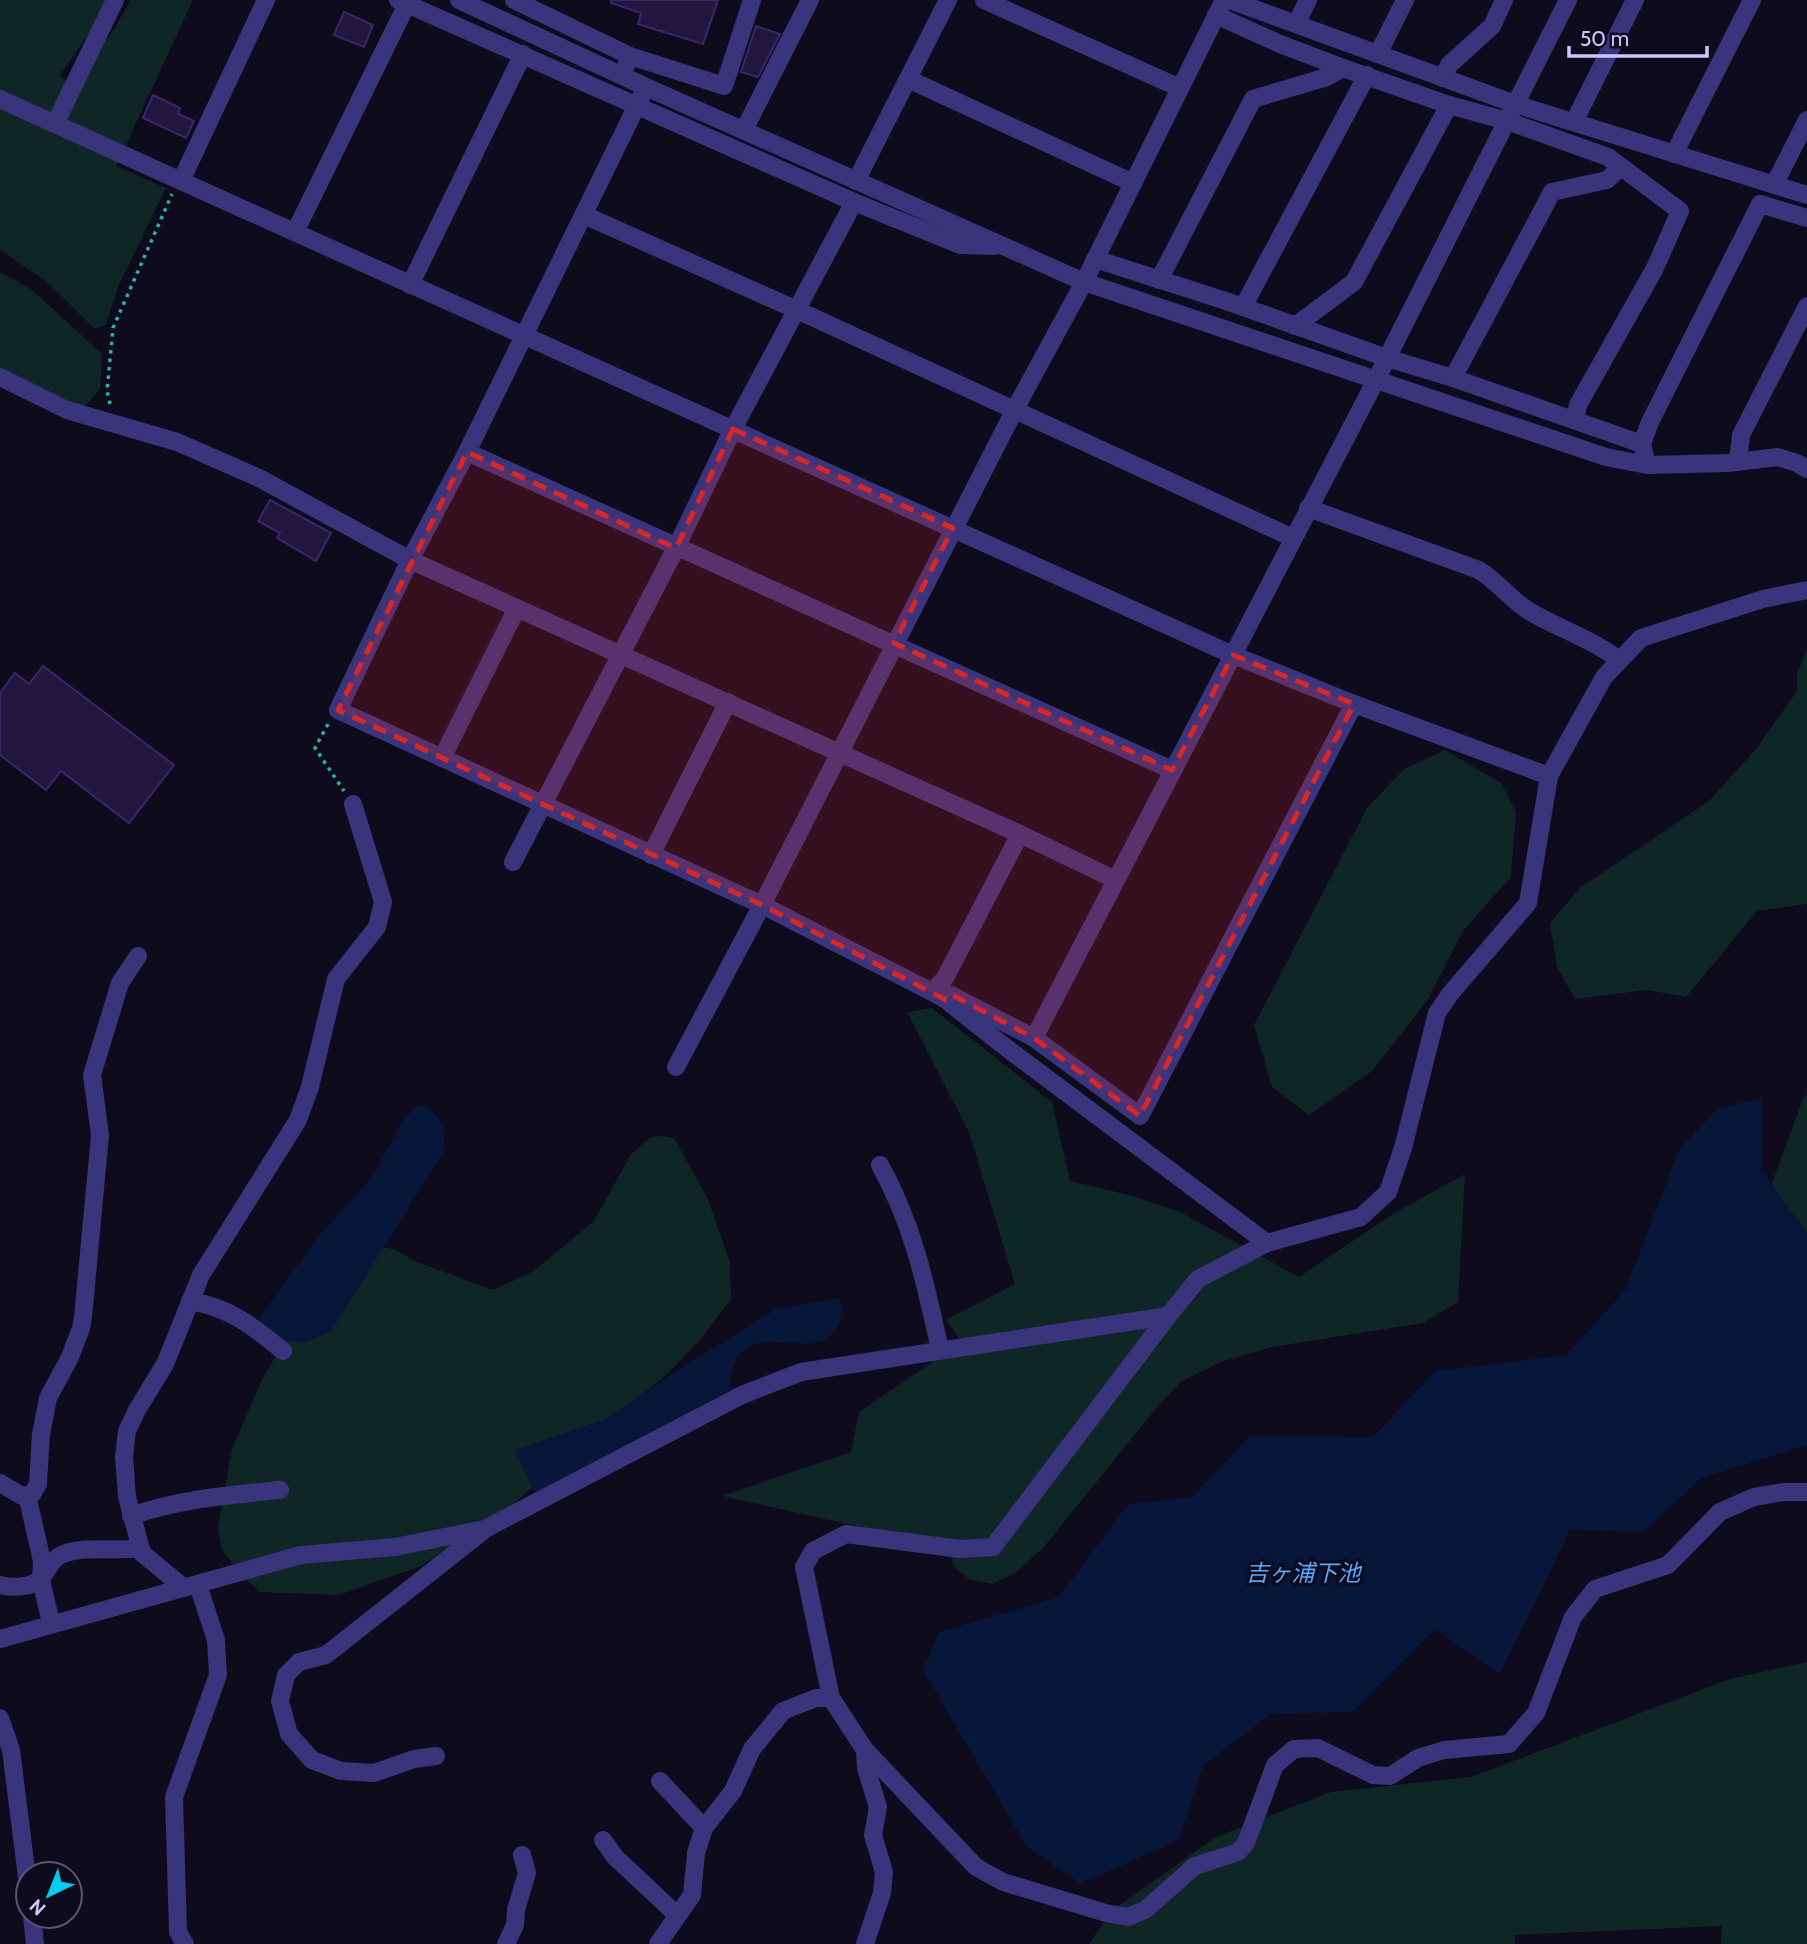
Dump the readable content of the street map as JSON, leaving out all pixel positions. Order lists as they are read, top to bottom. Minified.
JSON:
{"water":["吉ヶ浦下池"],"scale_bar":"50 m","north":"bottom left"}
